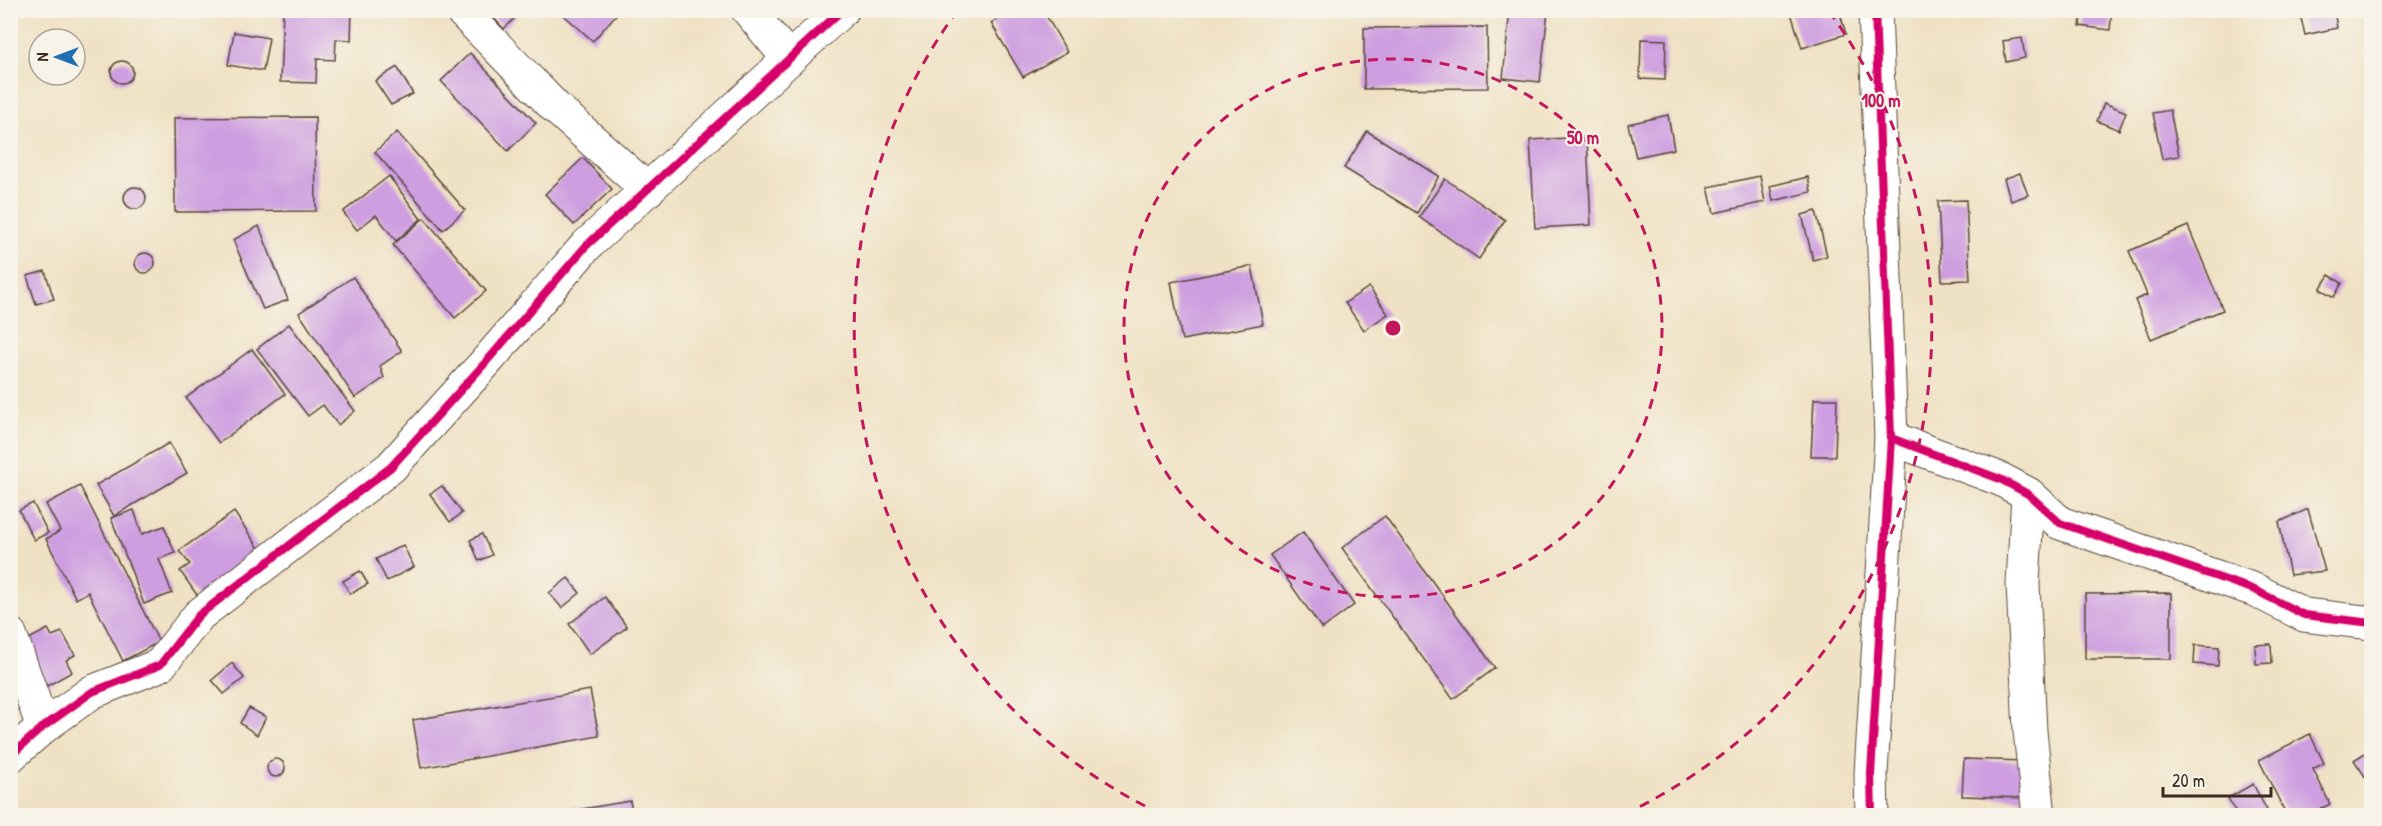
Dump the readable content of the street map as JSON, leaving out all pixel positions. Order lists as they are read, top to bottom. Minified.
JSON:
{"scale_bar":"20 m","north":"left","rings":["100 m","50 m"]}
